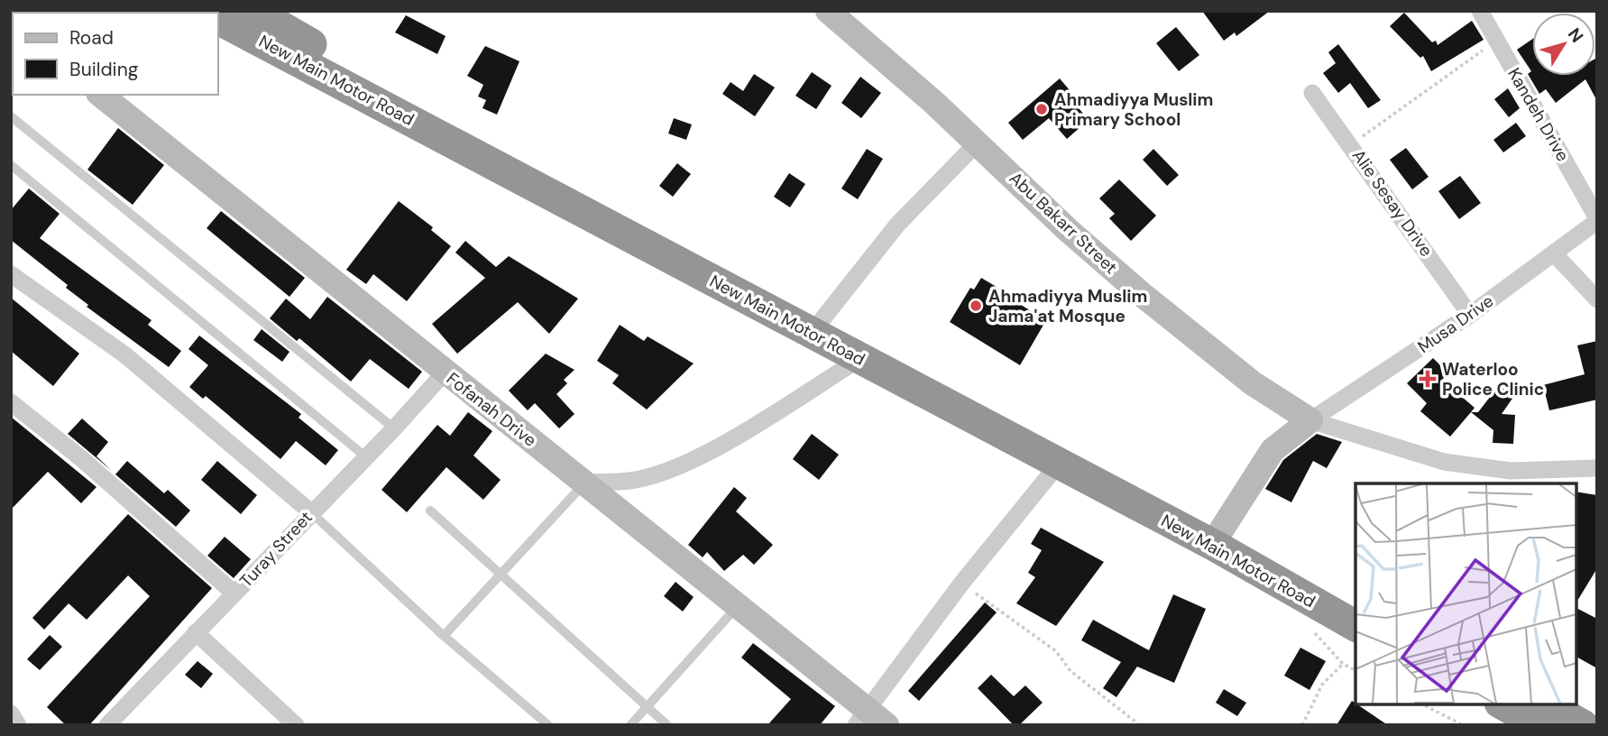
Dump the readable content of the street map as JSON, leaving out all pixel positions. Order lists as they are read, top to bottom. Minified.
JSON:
{"streets":{"highway":["New Main Motor Road"],"street":["Kandeh Drive","Alie Sesay Drive","Abu Bakarr Street","Musa Drive","Fofanah Drive","Turay Street"]},"crossings":[["Kandeh Drive","Musa Drive"],["Alie Sesay Drive","Musa Drive"],["Abu Bakarr Street","Musa Drive"],["Fofanah Drive","Turay Street"]],"places":{"other":["Ahmadiyya Muslim Primary School","Ahmadiyya Muslim Jama'at Mosque"],"health":["Waterloo Police Clinic"]},"legend":["Road","Building"],"north":"top right"}
